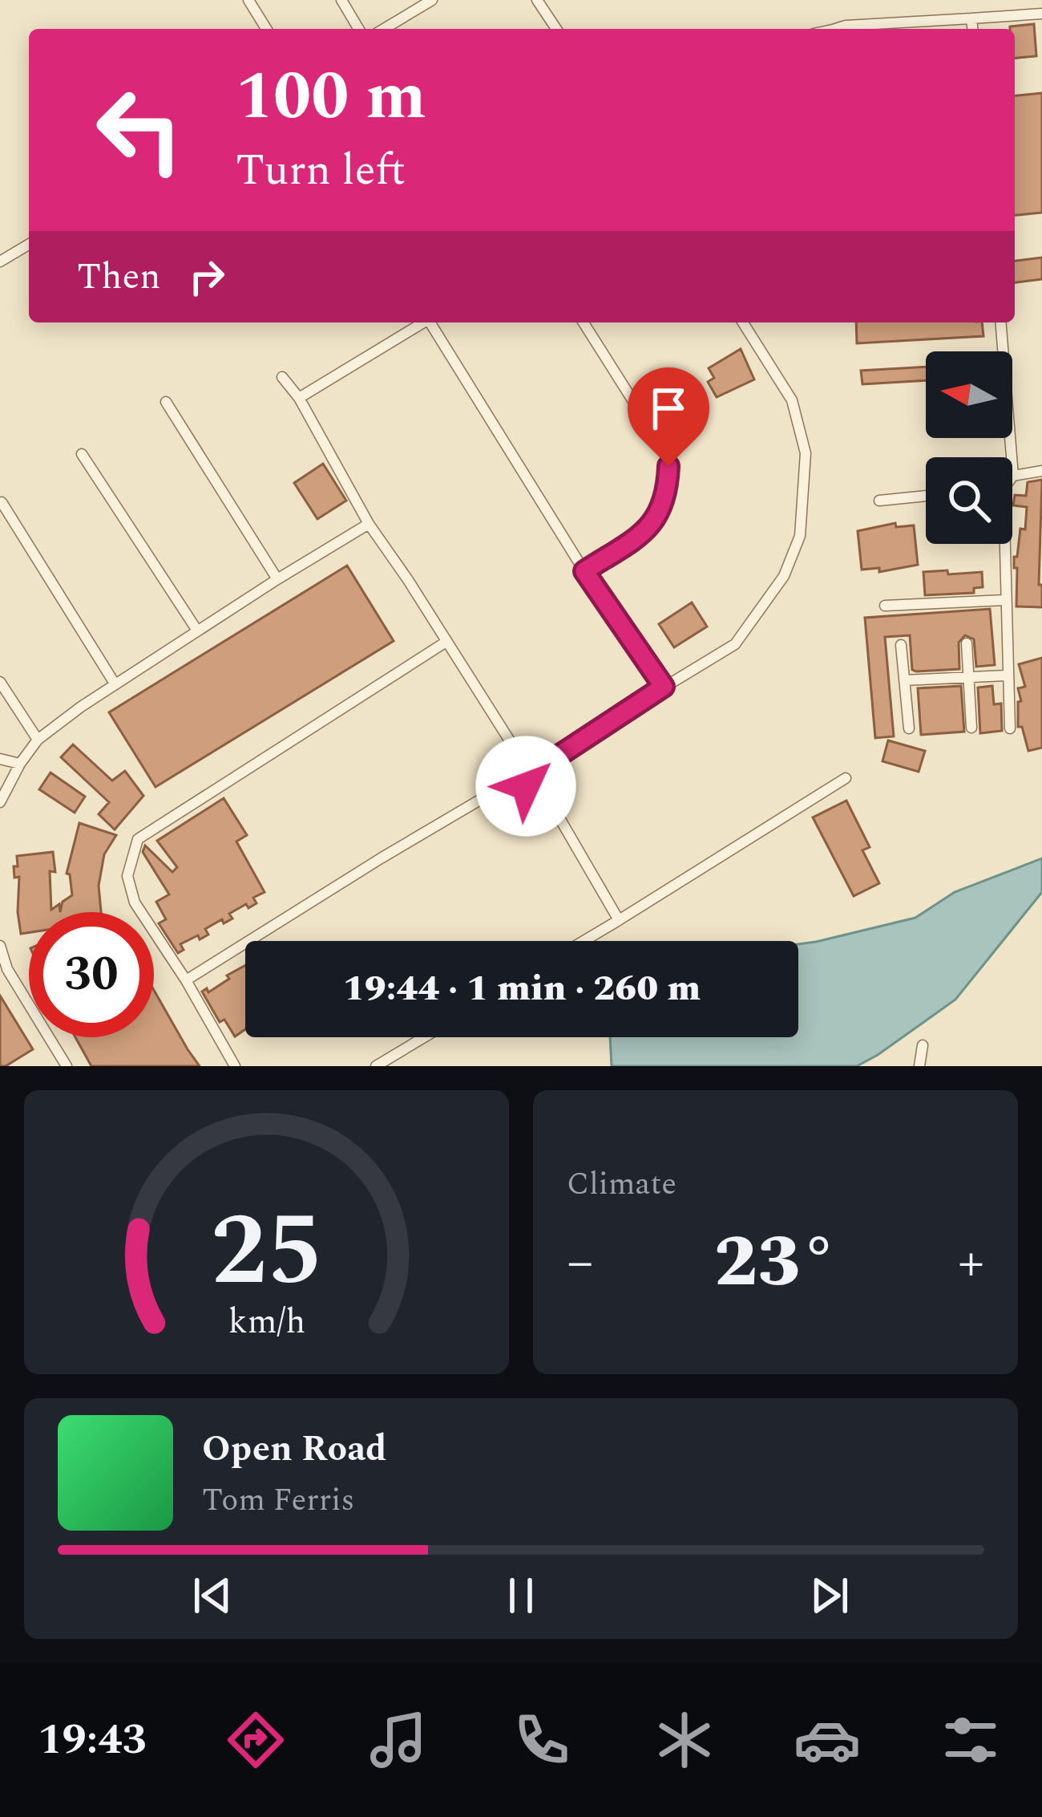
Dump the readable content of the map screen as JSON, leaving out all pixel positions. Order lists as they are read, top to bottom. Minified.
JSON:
{"north":"left","page":{"turn":["100 m","Turn left"],"then":"Then","limit":"30","trip":"19:44 · 1 min · 260 m","tile":"Climate","heat":["−","23°","+"],"song":["Open Road","Tom Ferris"],"tabs":"19:43","gauge":["25","km/h"]}}
